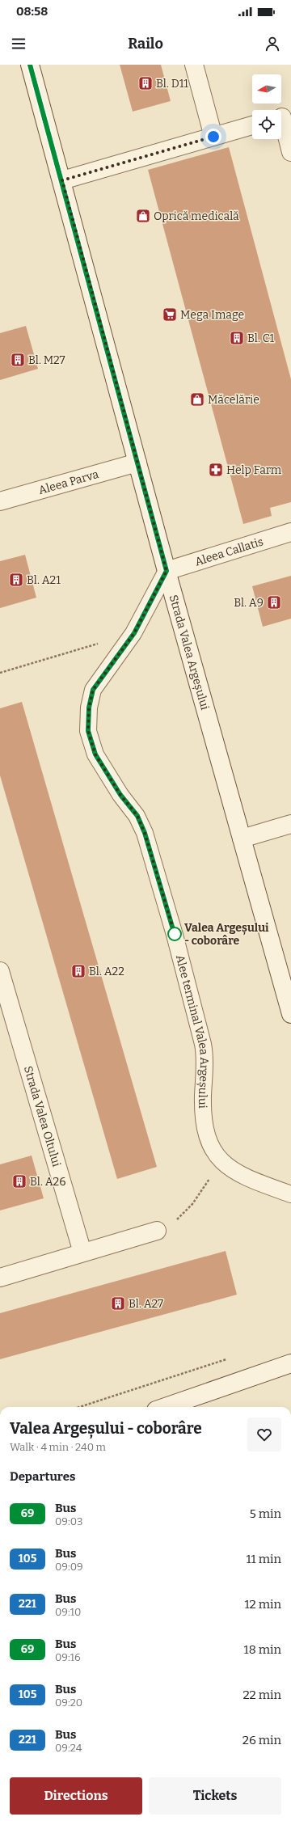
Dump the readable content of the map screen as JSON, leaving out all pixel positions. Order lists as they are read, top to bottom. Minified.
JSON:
{"streets":{"main road":["Aleea Parva","Aleea Callatis","Strada Valea Argeșului","Strada Valea Oltului"],"lane":["Alee terminal Valea Argeșului"]},"crossings":[["Aleea Parva","Strada Valea Argeșului"],["Aleea Callatis","Strada Valea Argeșului"],["Aleea Callatis","Alee terminal Valea Argeșului"],["Strada Valea Argeșului","Alee terminal Valea Argeșului"]],"places":{"building":["Bl. D11","Bl. C1","Bl. M27","Bl. A21","Bl. A9","Bl. A22","Bl. A26","Bl. A27"],"shop":["Oprică medicală","Măcelărie"],"supermarket":["Mega Image"],"pharmacy":["Help Farm"],"other":["Valea Argeșului - coborâre"]},"lines":["bus line 69"],"north":"left","page":{"status":"08:58","header":"Railo","heading":[["Valea Argeșului - coborâre","Walk · 4 min · 240 m"],"Departures"],"list":[{"mark":"69","name":"Bus","note":"09:03","value":"5 min"},{"mark":"105","name":"Bus","note":"09:09","value":"11 min"},{"mark":"221","name":"Bus","note":"09:10","value":"12 min"},{"mark":"69","name":"Bus","note":"09:16","value":"18 min"},{"mark":"105","name":"Bus","note":"09:20","value":"22 min"},{"mark":"221","name":"Bus","note":"09:24","value":"26 min"}],"buttons":["Directions","Tickets"]}}
